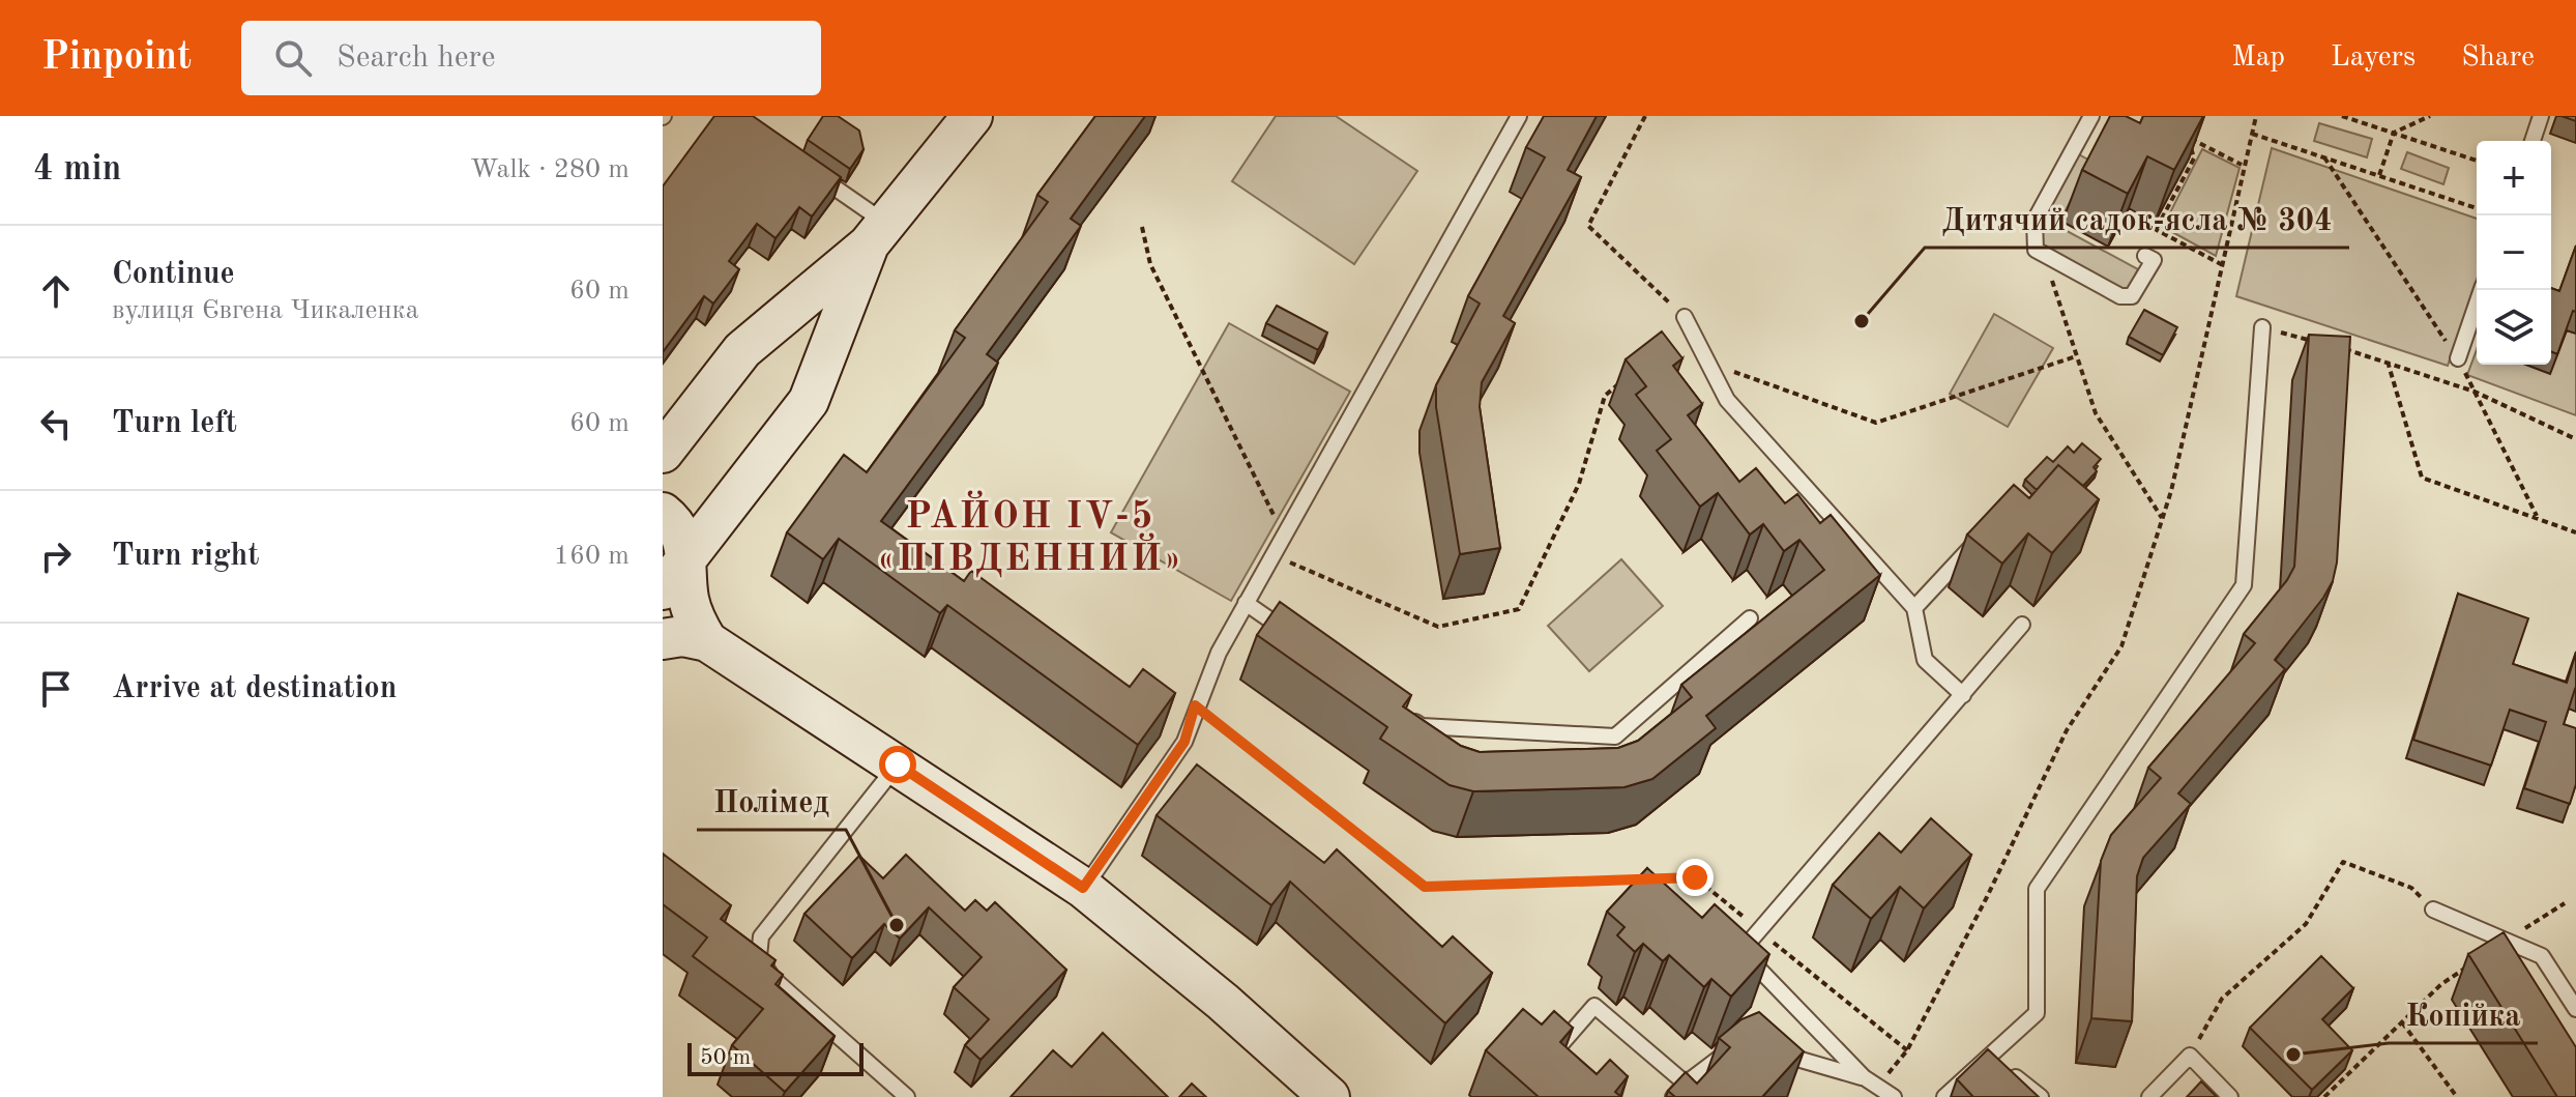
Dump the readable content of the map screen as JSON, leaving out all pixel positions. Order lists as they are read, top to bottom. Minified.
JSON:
{"districts":["РАЙОН IV-5 «ПІВДЕННИЙ»"],"places":["Дитячий садок-ясла № 304","Полімед","Копійка"],"scale_bar":"50 m","page":{"header":"Pinpoint","search":"Search here","nav":["Map","Layers","Share"],"heading":["4 min","Walk · 280 m"],"map_buttons":["+","−"],"list":[["Continue","вулиця Євгена Чикаленка","60 m"],["Turn left","60 m"],["Turn right","160 m"],"Arrive at destination"],"scale":"50 m"}}
